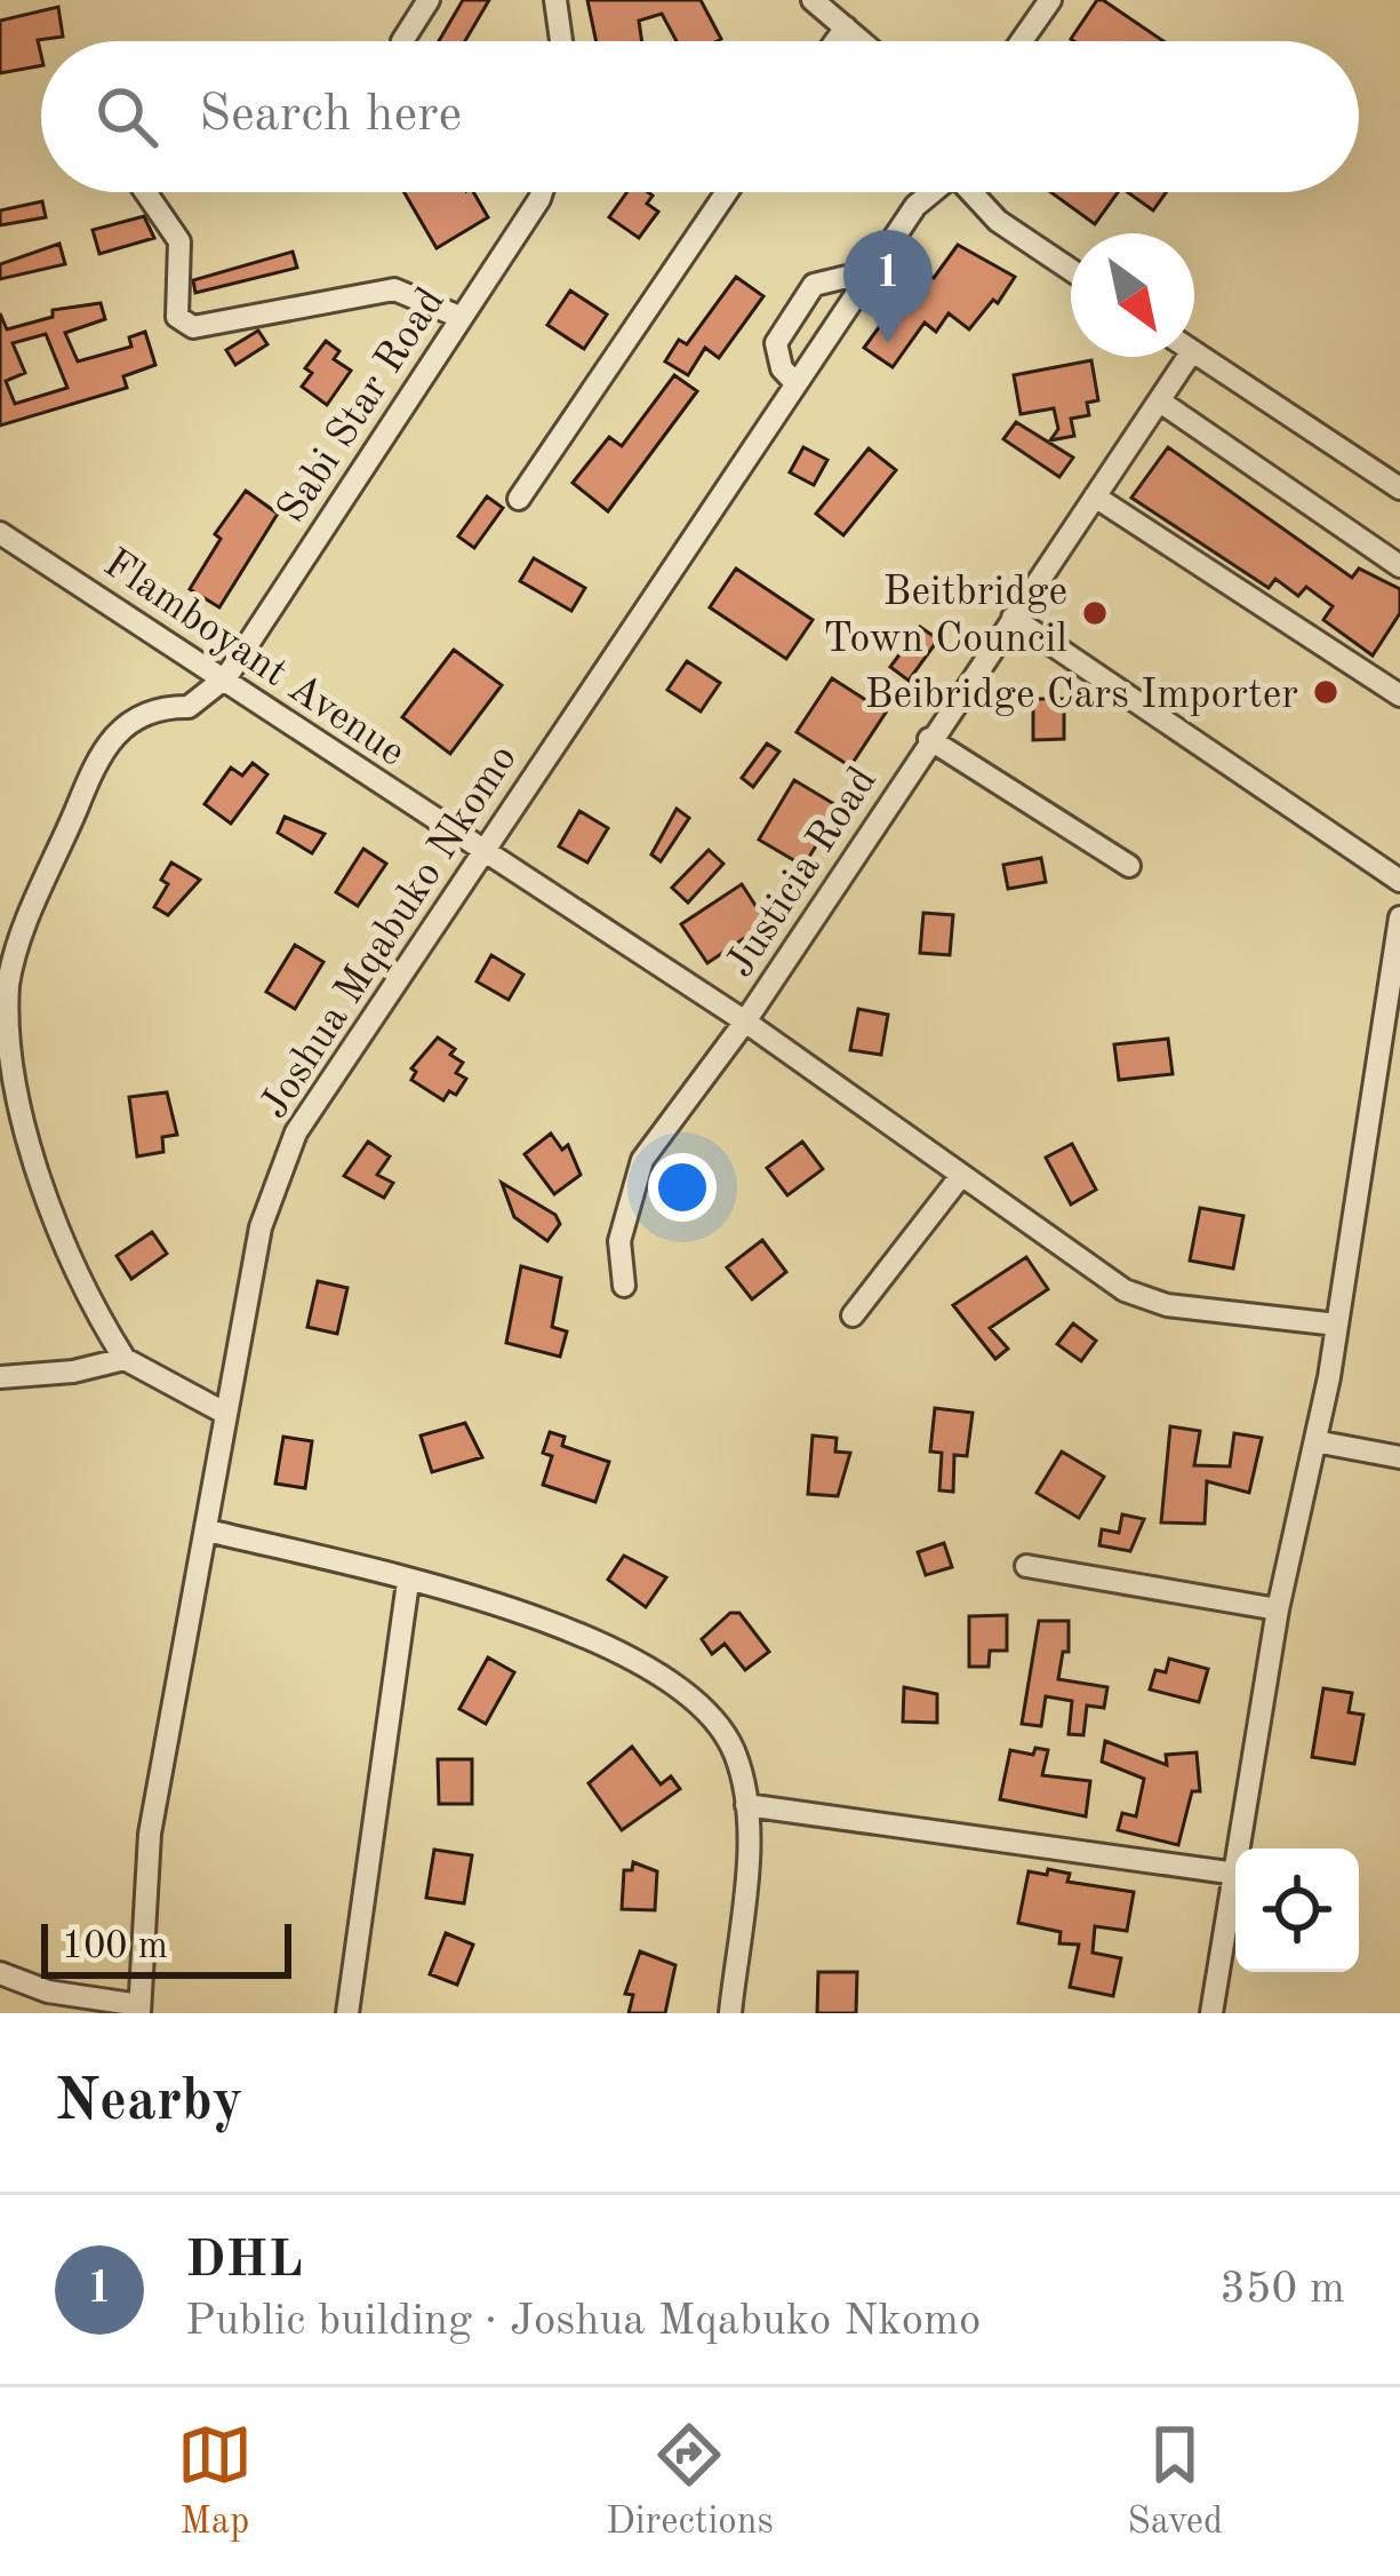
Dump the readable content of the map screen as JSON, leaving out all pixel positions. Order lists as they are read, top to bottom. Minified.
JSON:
{"streets":{"street":["Sabi Star Road","Flamboyant Avenue","Justicia Road","Joshua Mqabuko Nkomo"]},"crossings":[["Sabi Star Road","Flamboyant Avenue"],["Flamboyant Avenue","Justicia Road"],["Flamboyant Avenue","Joshua Mqabuko Nkomo"]],"places":["Beitbridge Town Council","Beibridge Cars Importer"],"scale_bar":"100 m","north":"bottom right","page":{"search":"Search here","pins":"1","scale":"100 m","heading":"Nearby","list":[{"mark":"1","name":"DHL","note":"Public building · Joshua Mqabuko Nkomo","value":"350 m"}],"nav":["Map","Directions","Saved"]}}
